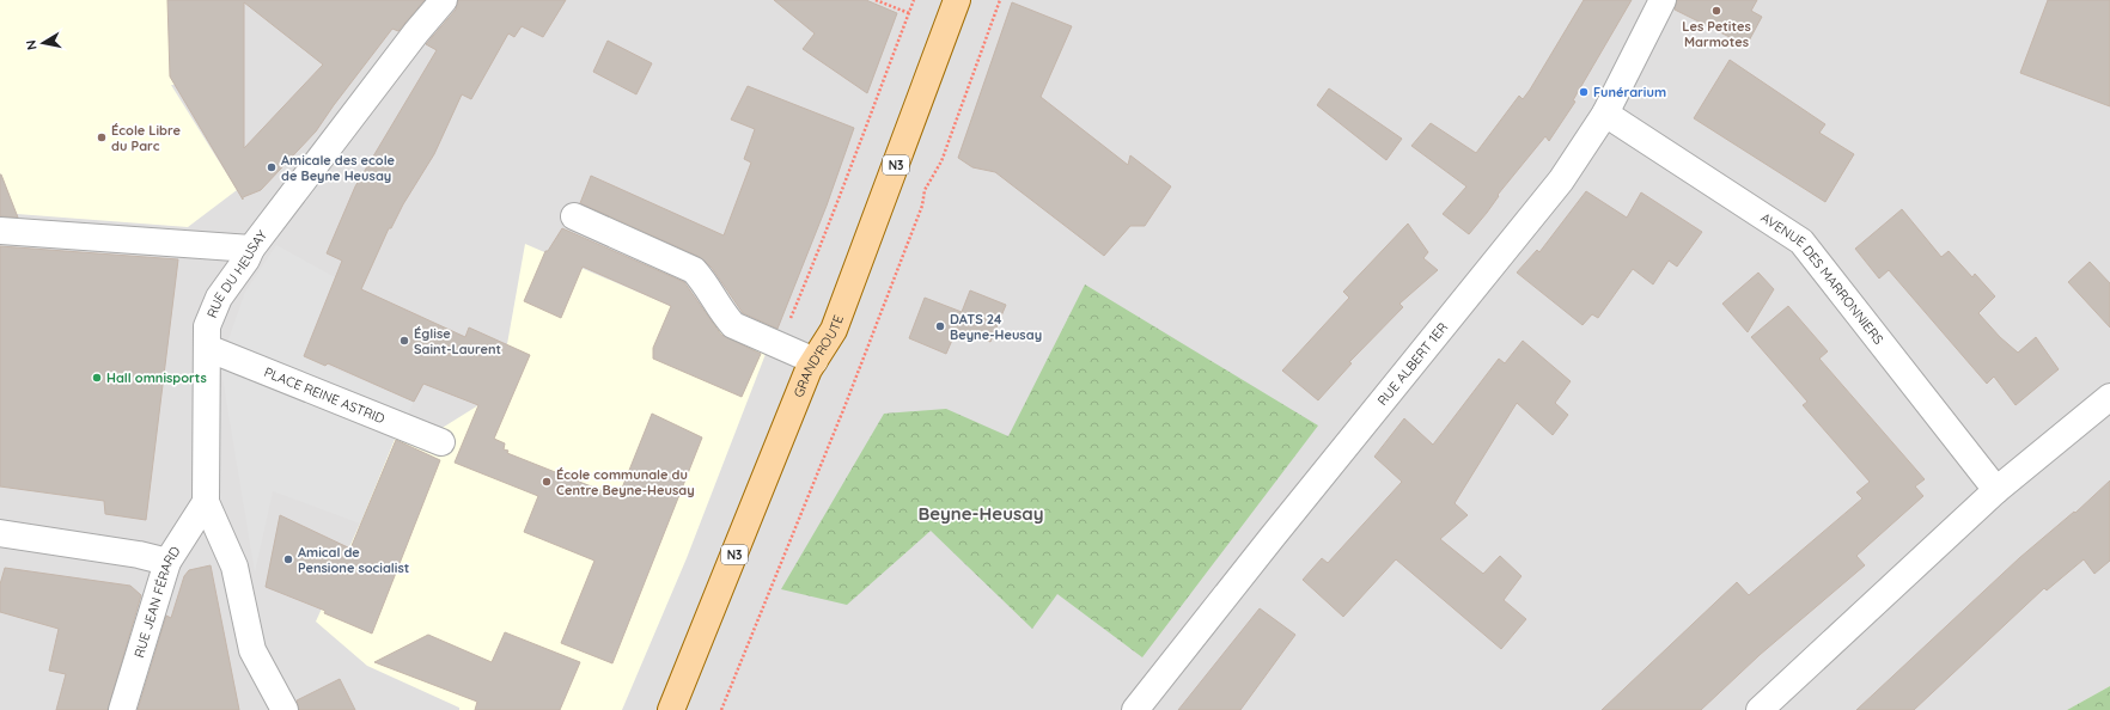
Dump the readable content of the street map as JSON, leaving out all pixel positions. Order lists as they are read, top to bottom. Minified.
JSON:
{"streets":{"main road":["N3","GRAND'ROUTE"],"street":["RUE DU HEUSAY","AVENUE DES MARRONNIERS","RUE ALBERT 1ER","PLACE REINE ASTRID","RUE JEAN FÉRARD"]},"crossings":[["RUE DU HEUSAY","PLACE REINE ASTRID"],["RUE DU HEUSAY","RUE JEAN FÉRARD"],["AVENUE DES MARRONNIERS","RUE ALBERT 1ER"]],"districts":["Beyne-Heusay"],"places":["Les Petites Marmotes","Funérarium","École Libre du Parc","Amicale des ecole de Beyne Heusay","DATS 24 Beyne-Heusay","Église Saint-Laurent","Hall omnisports","École communale du Centre Beyne-Heusay","Amical de Pensione socialist"],"north":"left"}
